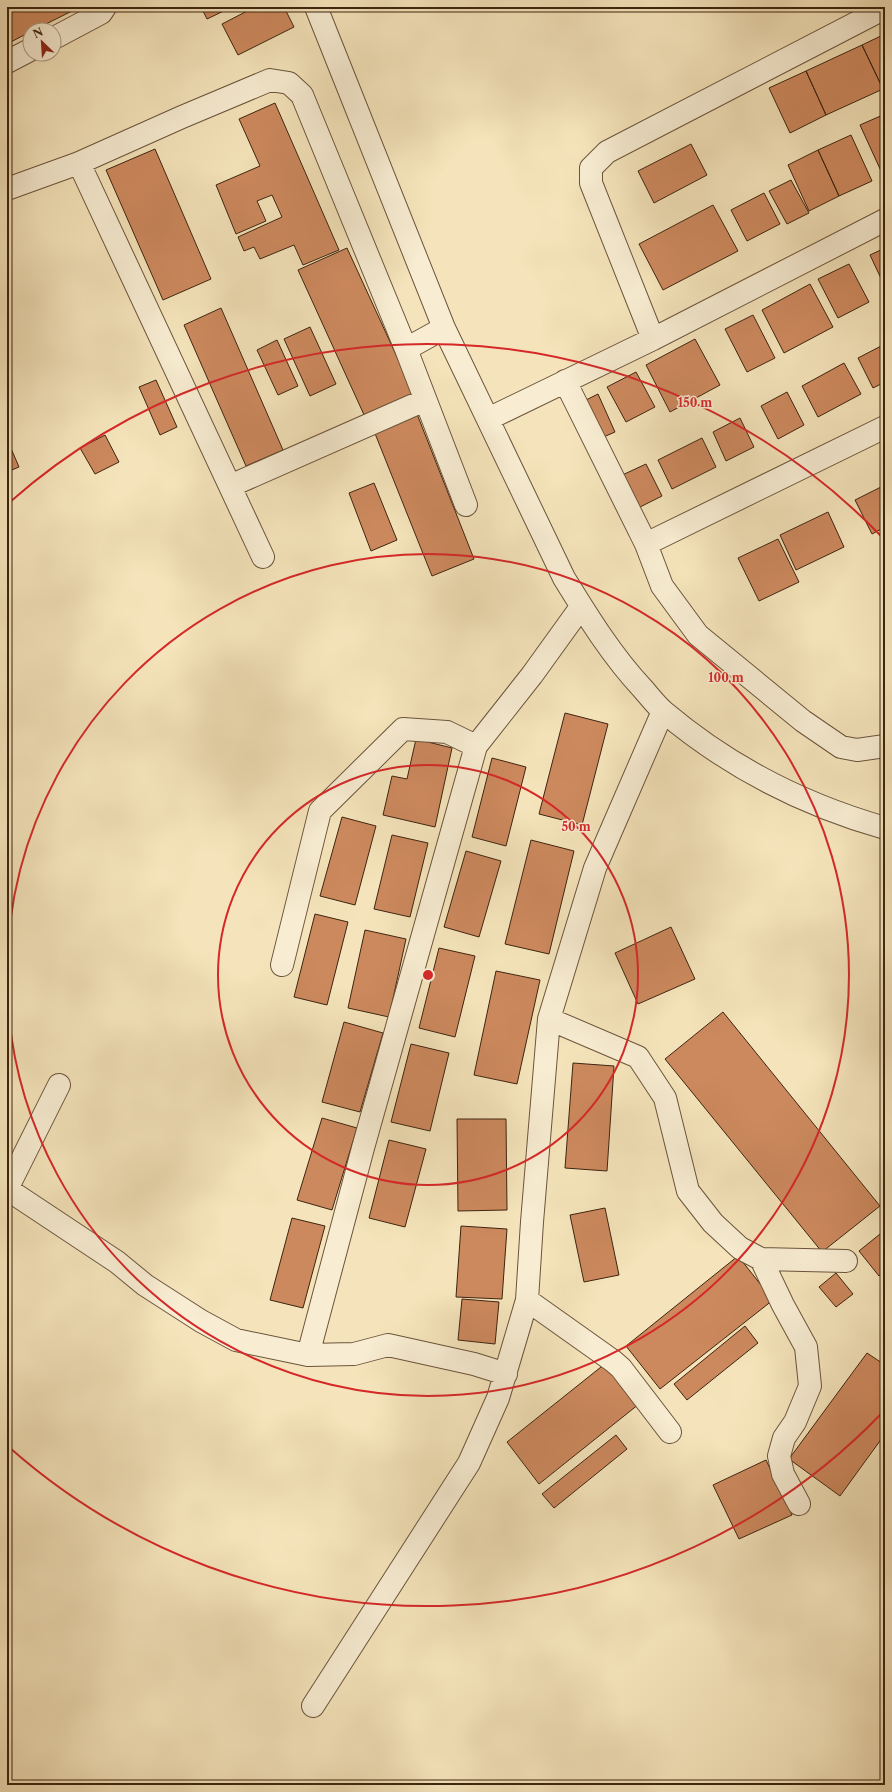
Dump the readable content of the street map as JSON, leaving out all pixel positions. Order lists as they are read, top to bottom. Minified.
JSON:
{"north":"top left","rings":["150 m","100 m","50 m"]}
